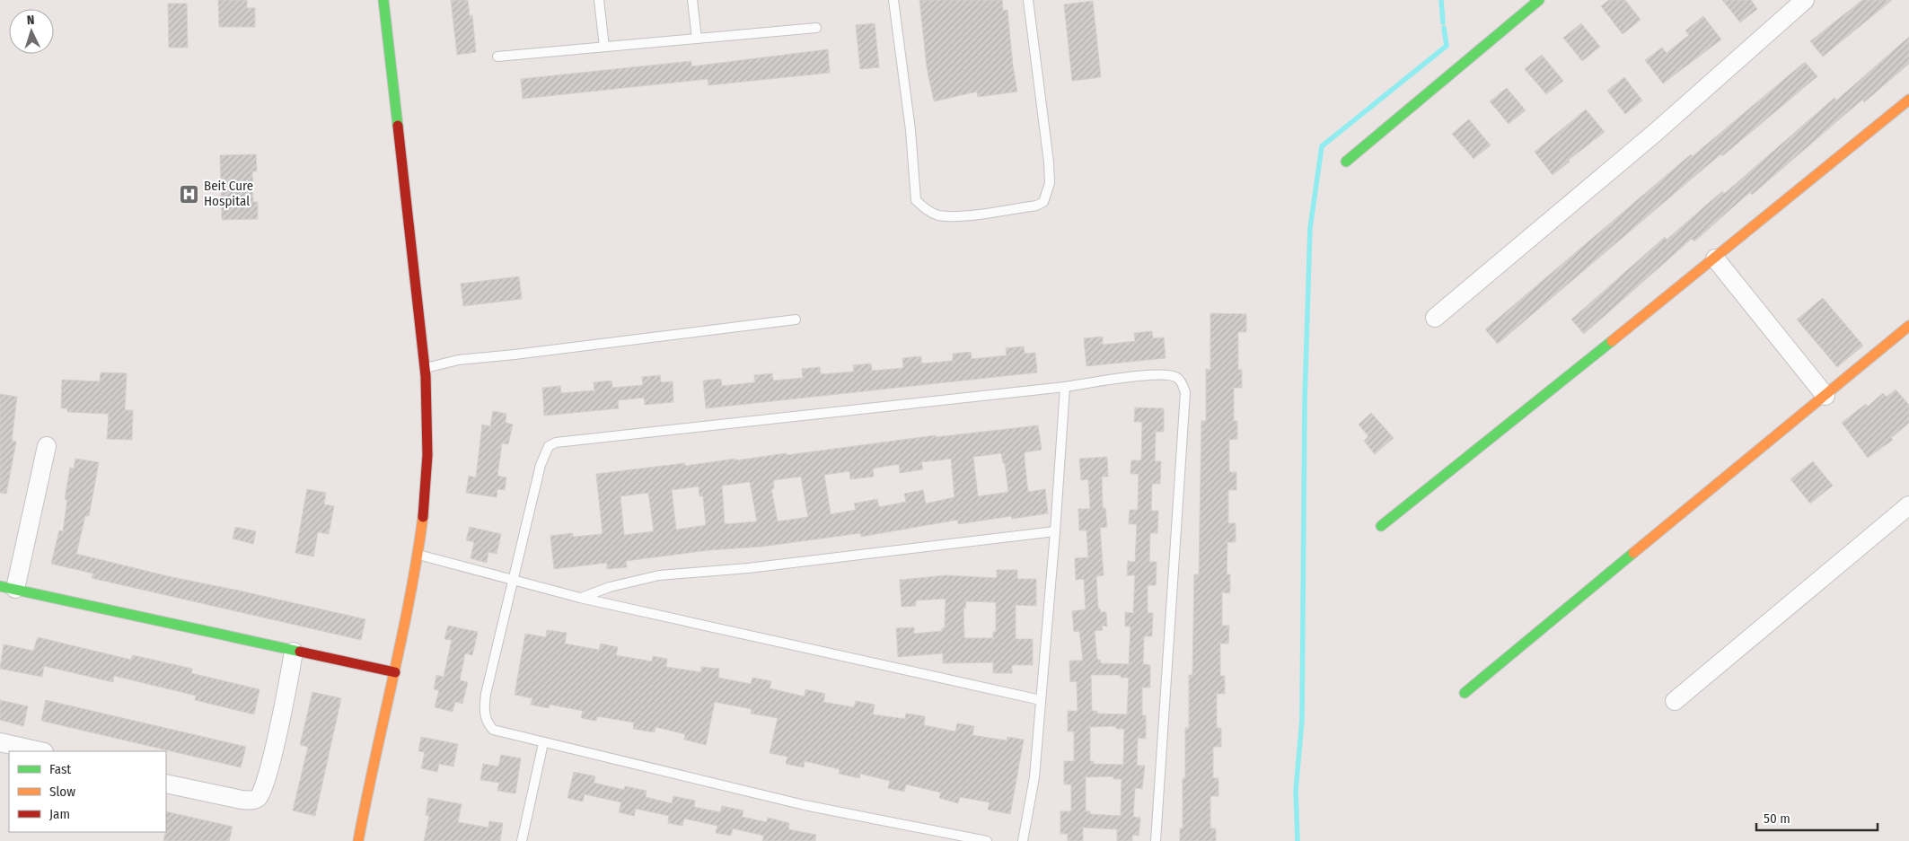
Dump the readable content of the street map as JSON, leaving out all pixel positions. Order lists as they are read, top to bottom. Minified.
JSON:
{"places":{"hospital":["Beit Cure Hospital"]},"legend":["Fast","Slow","Jam"],"scale_bar":"50 m","north":"top"}
